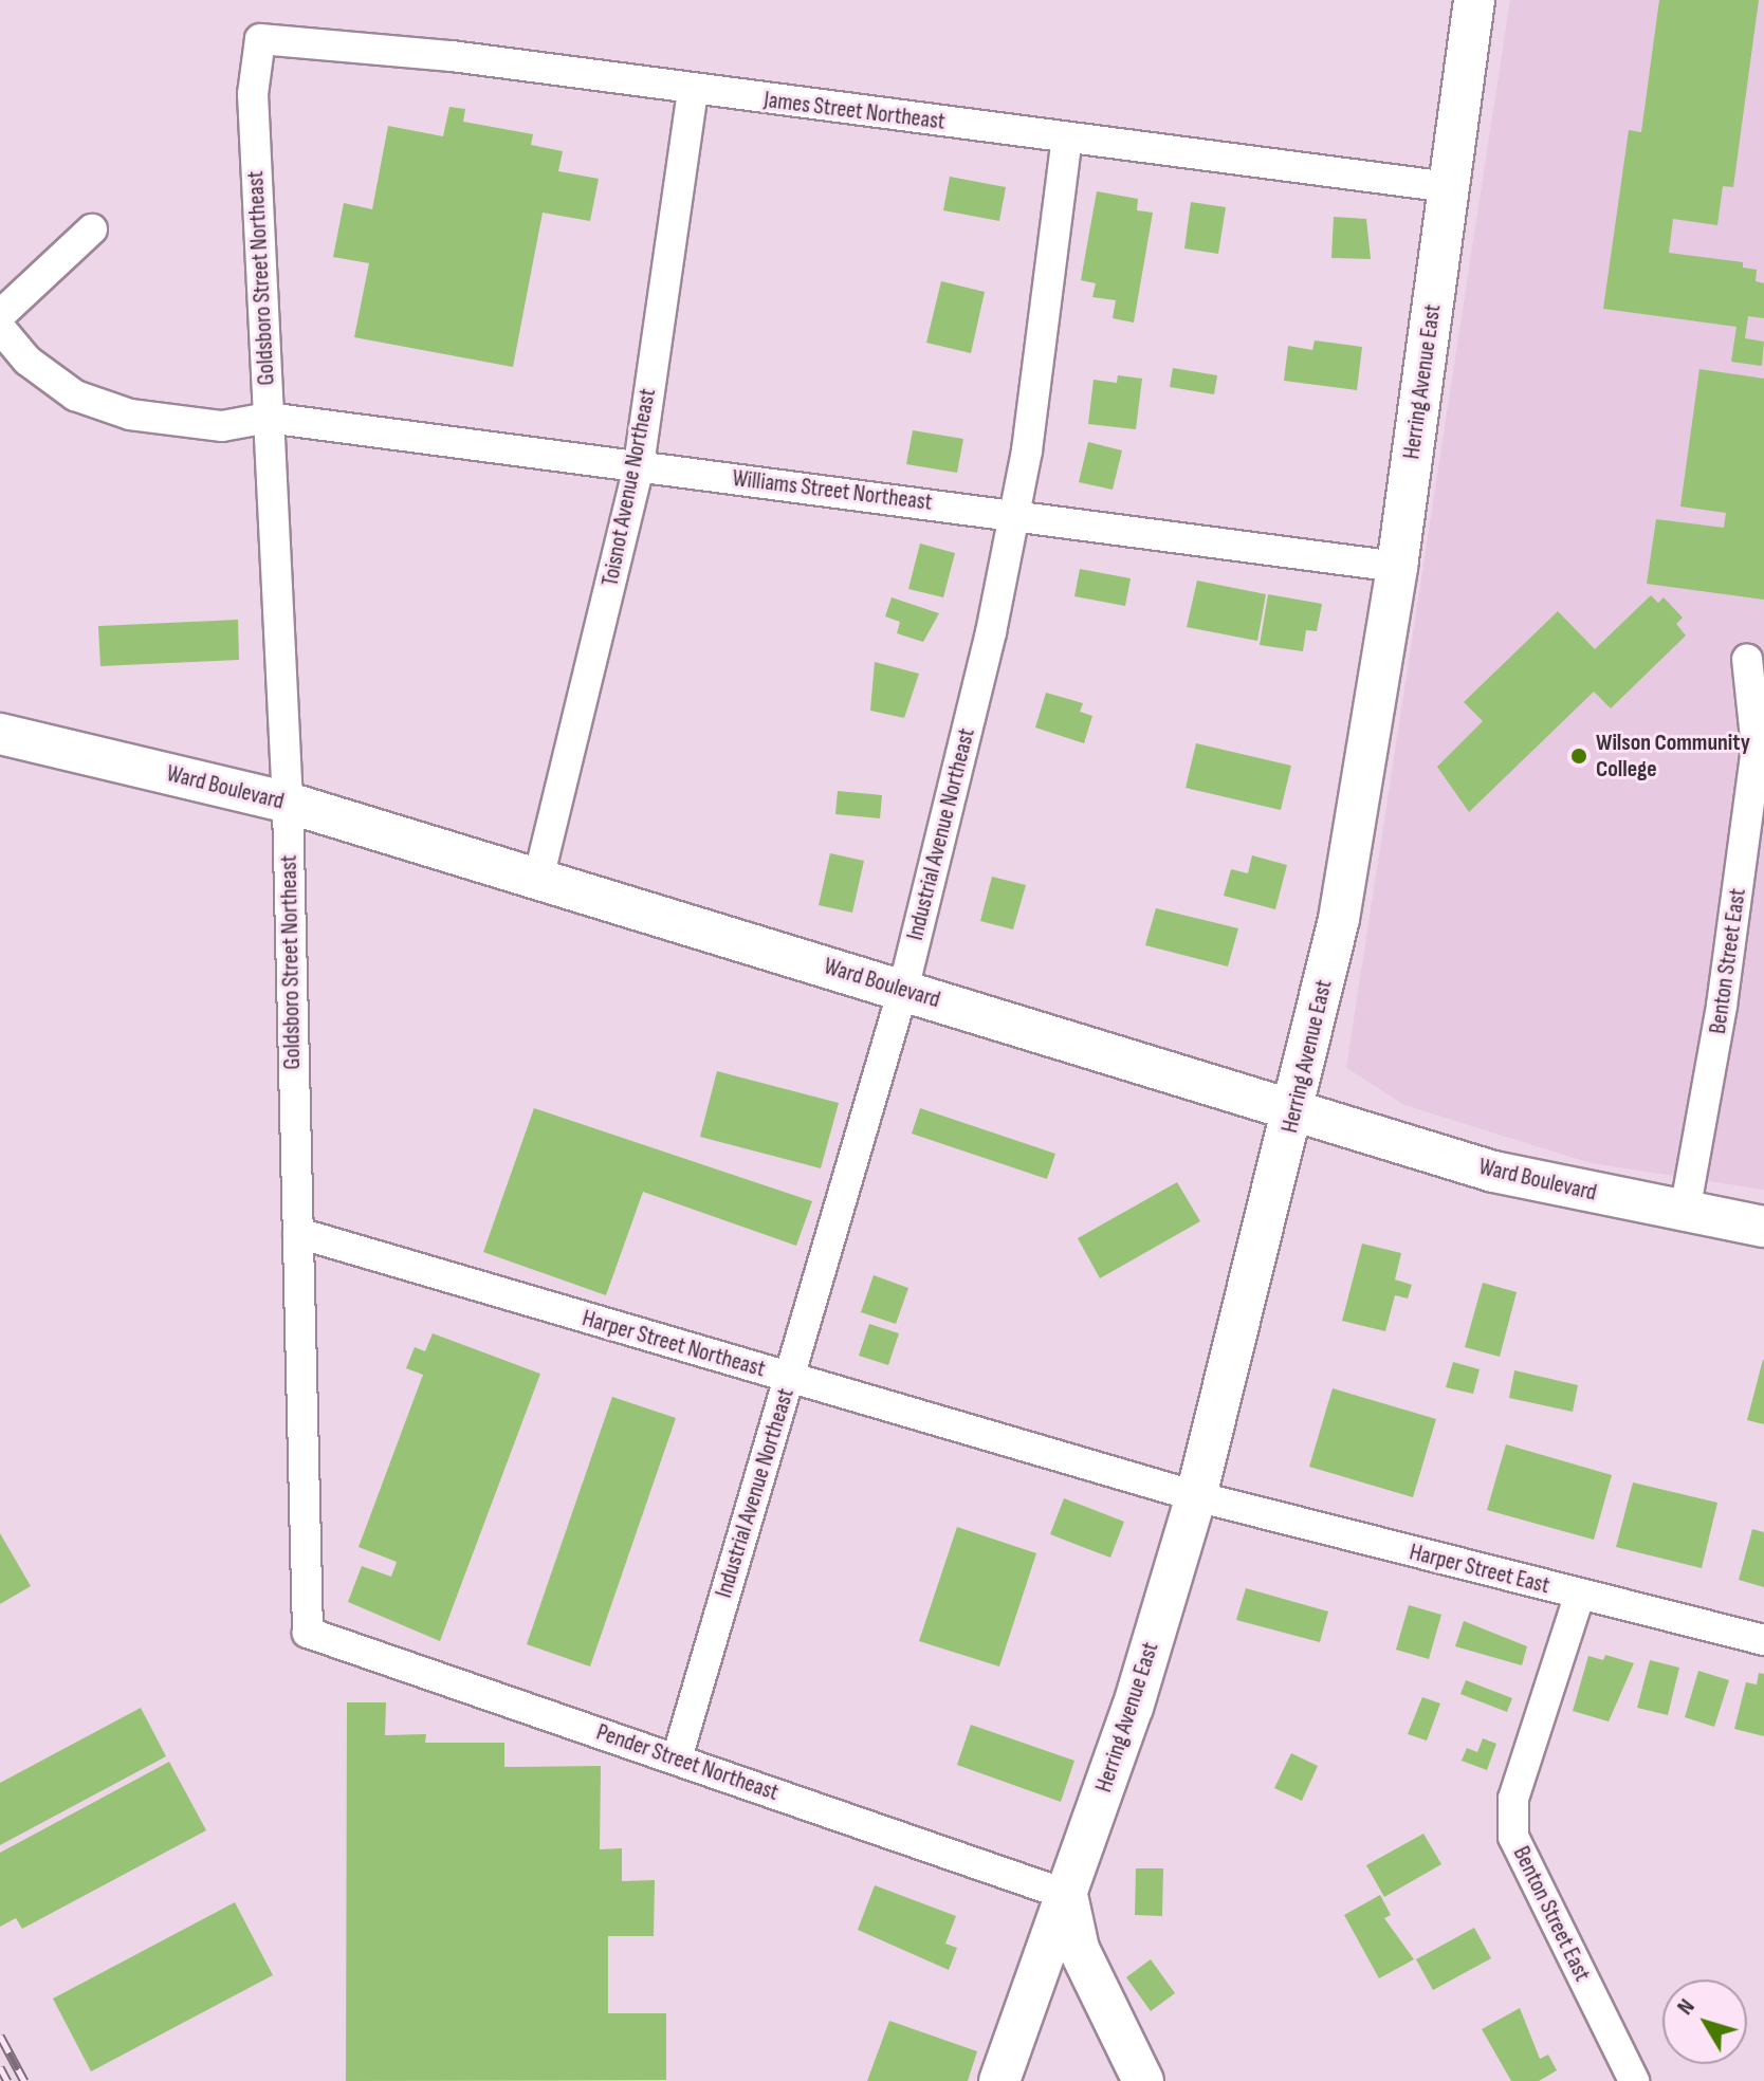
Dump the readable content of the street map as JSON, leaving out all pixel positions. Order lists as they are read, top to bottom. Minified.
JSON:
{"streets":{"main road":["Herring Avenue East","Ward Boulevard"],"street":["James Street Northeast","Goldsboro Street Northeast","Toisnot Avenue Northeast","Williams Street Northeast","Industrial Avenue Northeast","Benton Street East","Harper Street Northeast","Harper Street East","Pender Street Northeast"]},"crossings":[["James Street Northeast","Goldsboro Street Northeast"],["James Street Northeast","Herring Avenue East"],["James Street Northeast","Toisnot Avenue Northeast"],["James Street Northeast","Industrial Avenue Northeast"],["Goldsboro Street Northeast","Williams Street Northeast"],["Goldsboro Street Northeast","Ward Boulevard"],["Goldsboro Street Northeast","Harper Street Northeast"],["Goldsboro Street Northeast","Pender Street Northeast"],["Herring Avenue East","Williams Street Northeast"],["Herring Avenue East","Ward Boulevard"],["Herring Avenue East","Harper Street Northeast"],["Herring Avenue East","Harper Street East"],["Herring Avenue East","Pender Street Northeast"],["Toisnot Avenue Northeast","Williams Street Northeast"],["Toisnot Avenue Northeast","Ward Boulevard"],["Williams Street Northeast","Industrial Avenue Northeast"],["Ward Boulevard","Industrial Avenue Northeast"],["Ward Boulevard","Benton Street East"],["Industrial Avenue Northeast","Harper Street Northeast"],["Industrial Avenue Northeast","Pender Street Northeast"],["Benton Street East","Harper Street East"],["Harper Street Northeast","Harper Street East"]],"places":["Wilson Community College"],"north":"top left"}
